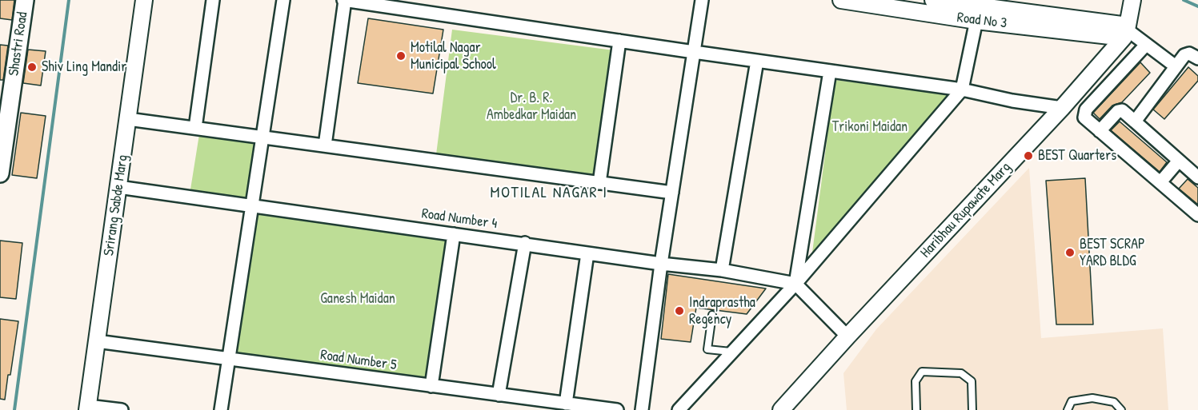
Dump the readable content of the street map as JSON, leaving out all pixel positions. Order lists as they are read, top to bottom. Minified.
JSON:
{"streets":{"main road":["Shastri Road"],"street":["Road No 3","Srirang Sabde Marg","Haribhau Rupawate Marg","Road Number 4","Road Number 5"]},"crossings":[["Road No 3","Haribhau Rupawate Marg"],["Srirang Sabde Marg","Road Number 4"],["Srirang Sabde Marg","Road Number 5"]],"districts":["MOTILAL NAGAR I"],"parks":["Dr. B. R. Ambedkar Maidan","Trikoni Maidan","Ganesh Maidan"],"places":["Motilal Nagar Municipal School","Shiv Ling Mandir","BEST Quarters","BEST SCRAP YARD BLDG","Indraprastha Regency"]}
